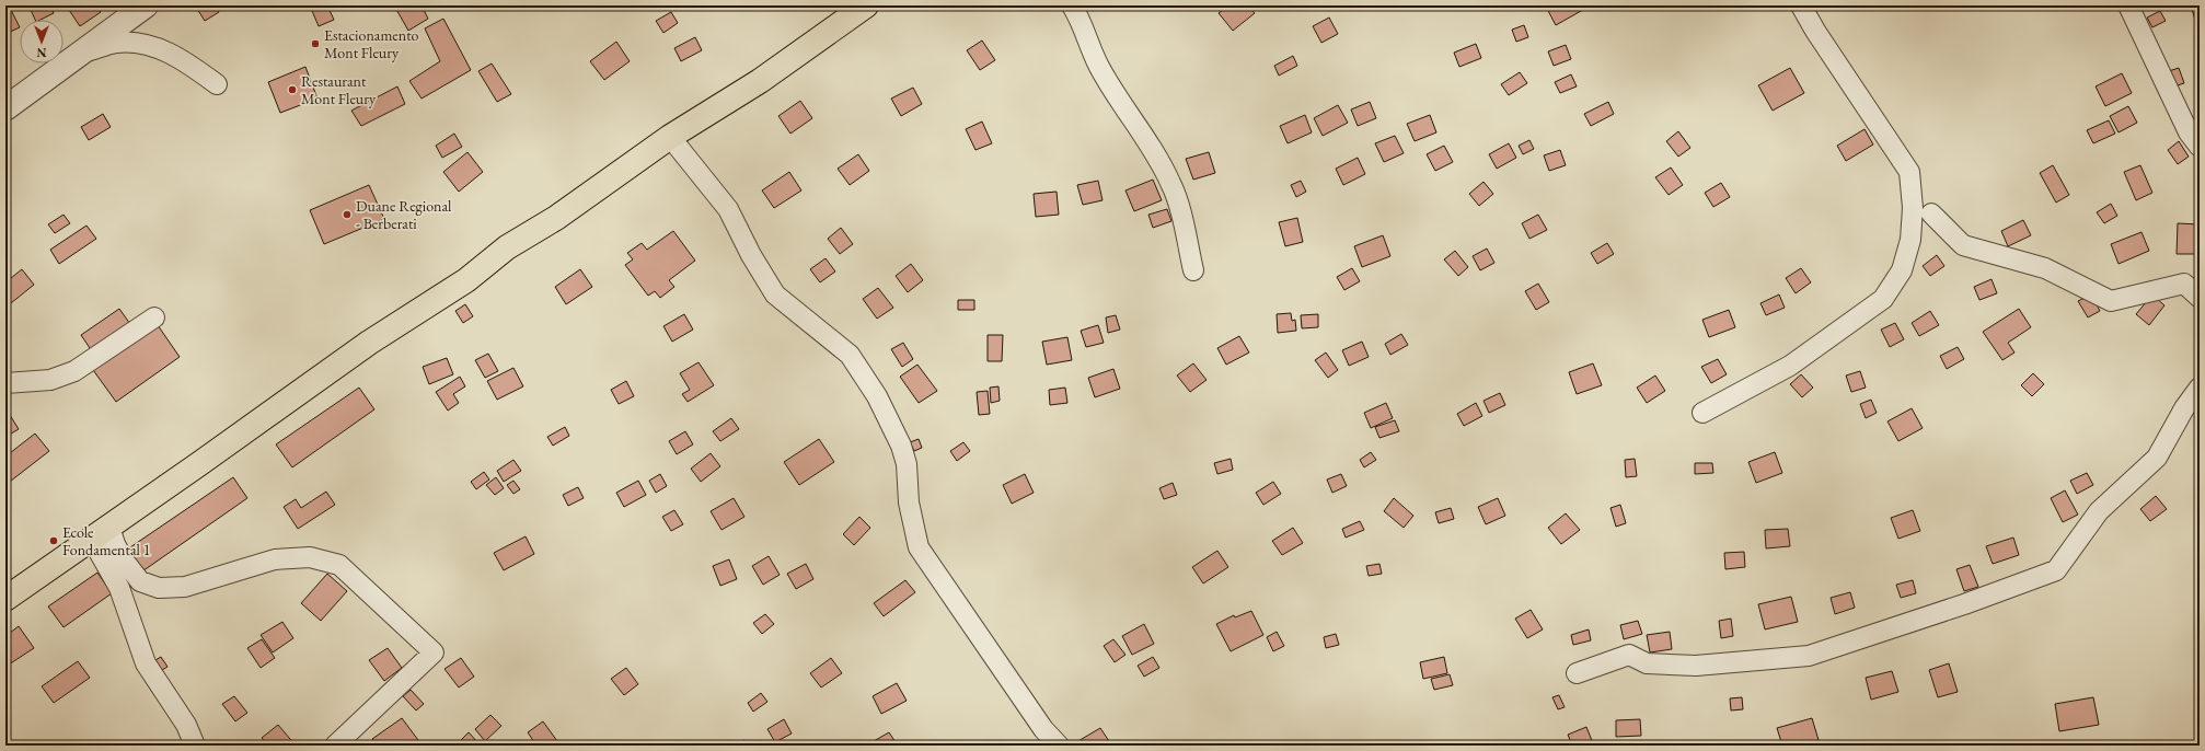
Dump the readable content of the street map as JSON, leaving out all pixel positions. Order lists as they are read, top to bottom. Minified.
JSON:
{"places":["Estacionamento Mont Fleury","Restaurant Mont Fleury","Duane Regional - Berberati","Ecole Fondamental 1"],"north":"bottom"}
